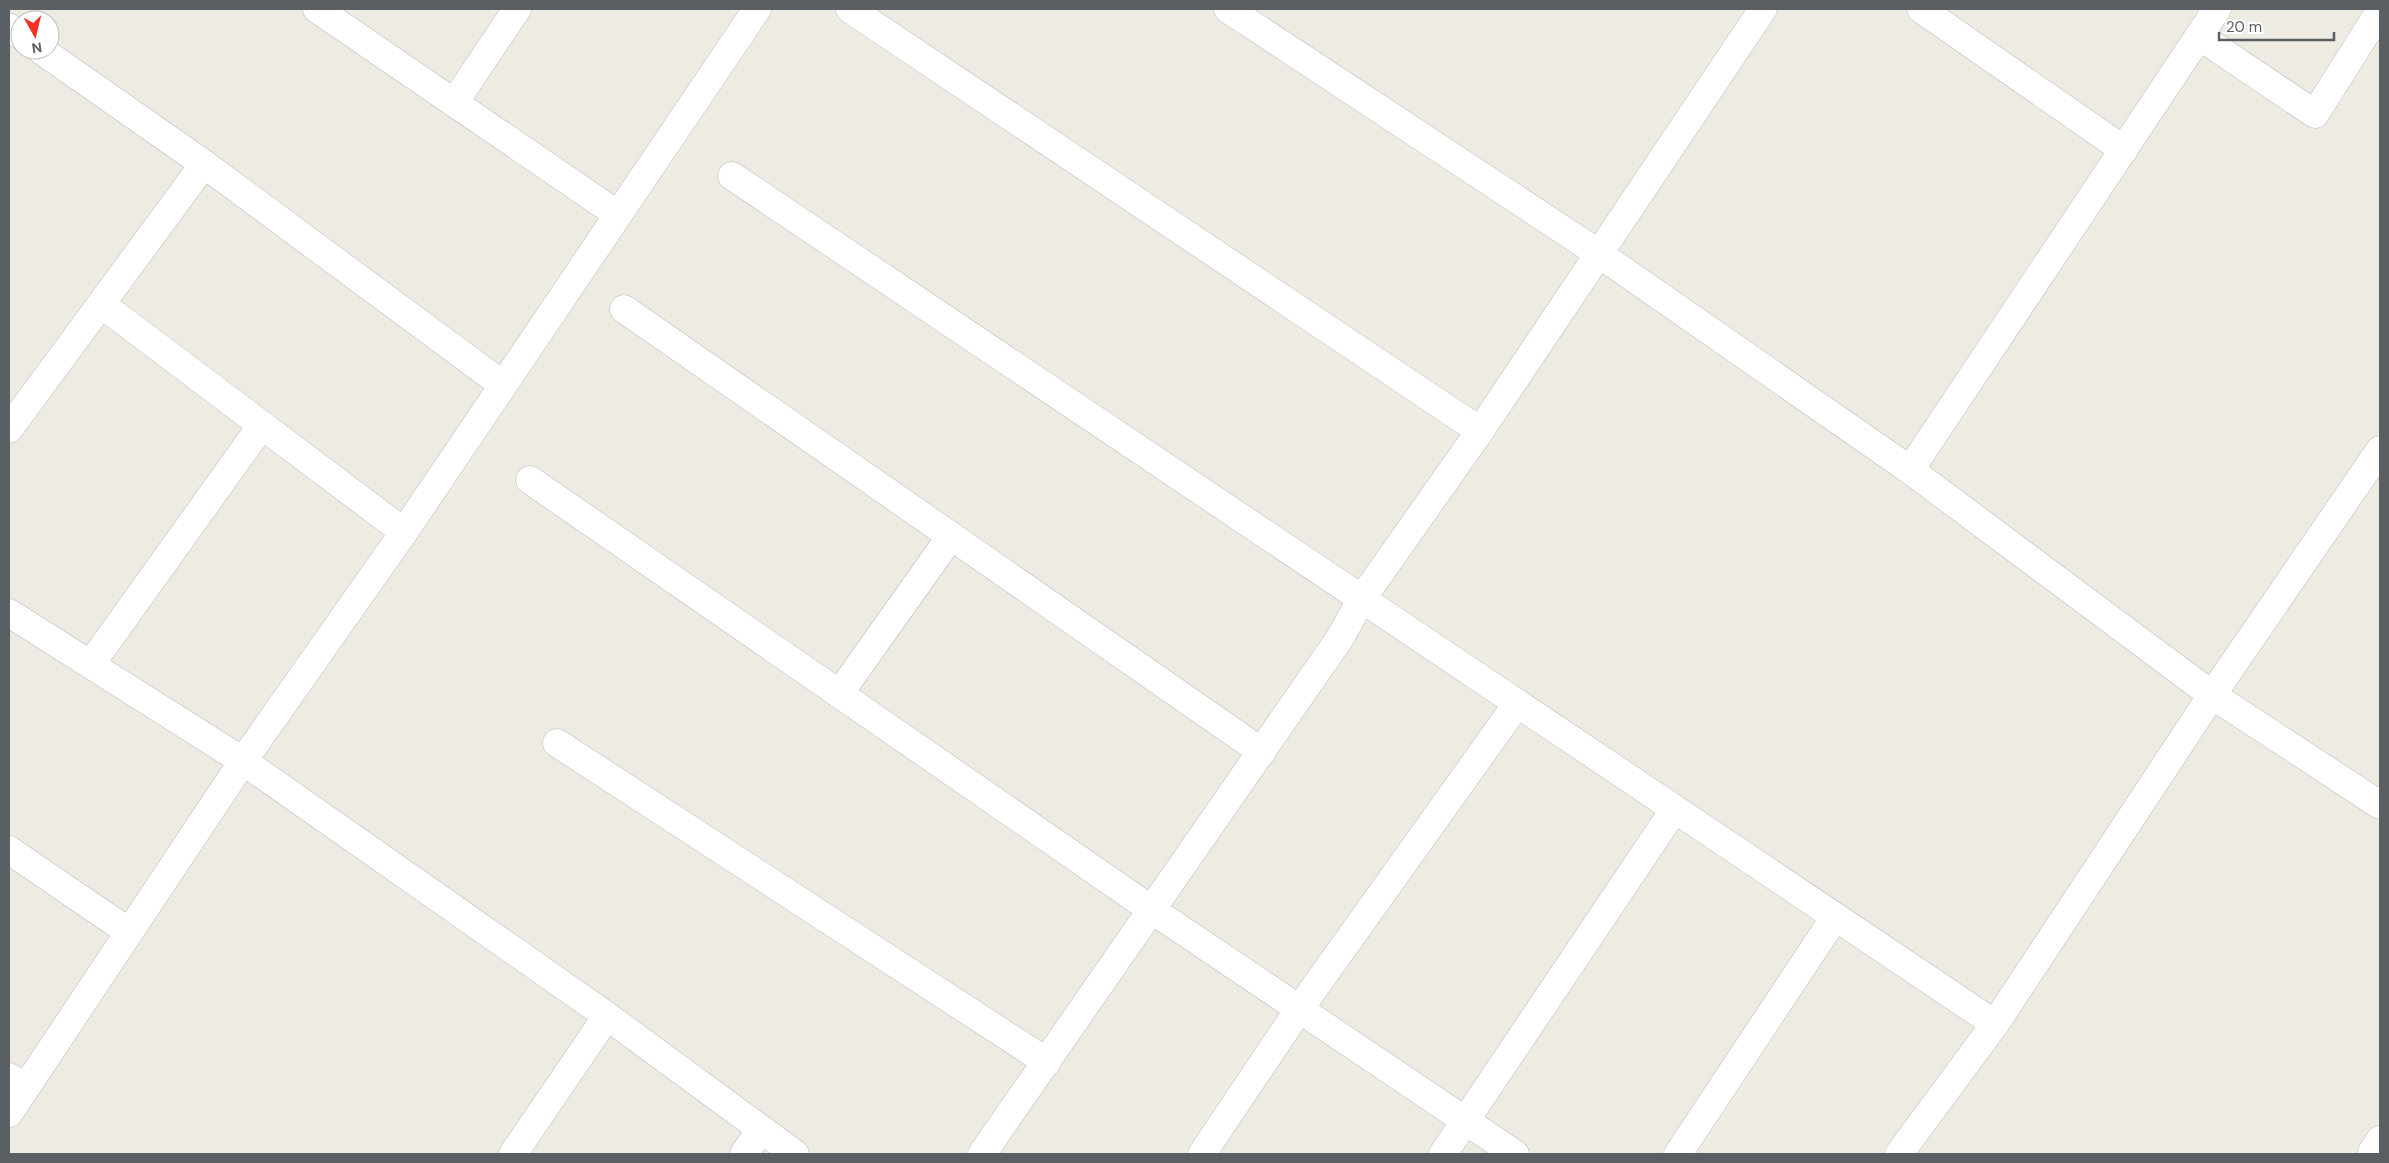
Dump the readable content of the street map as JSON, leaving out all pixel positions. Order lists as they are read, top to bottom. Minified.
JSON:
{"scale_bar":"20 m","north":"bottom"}
